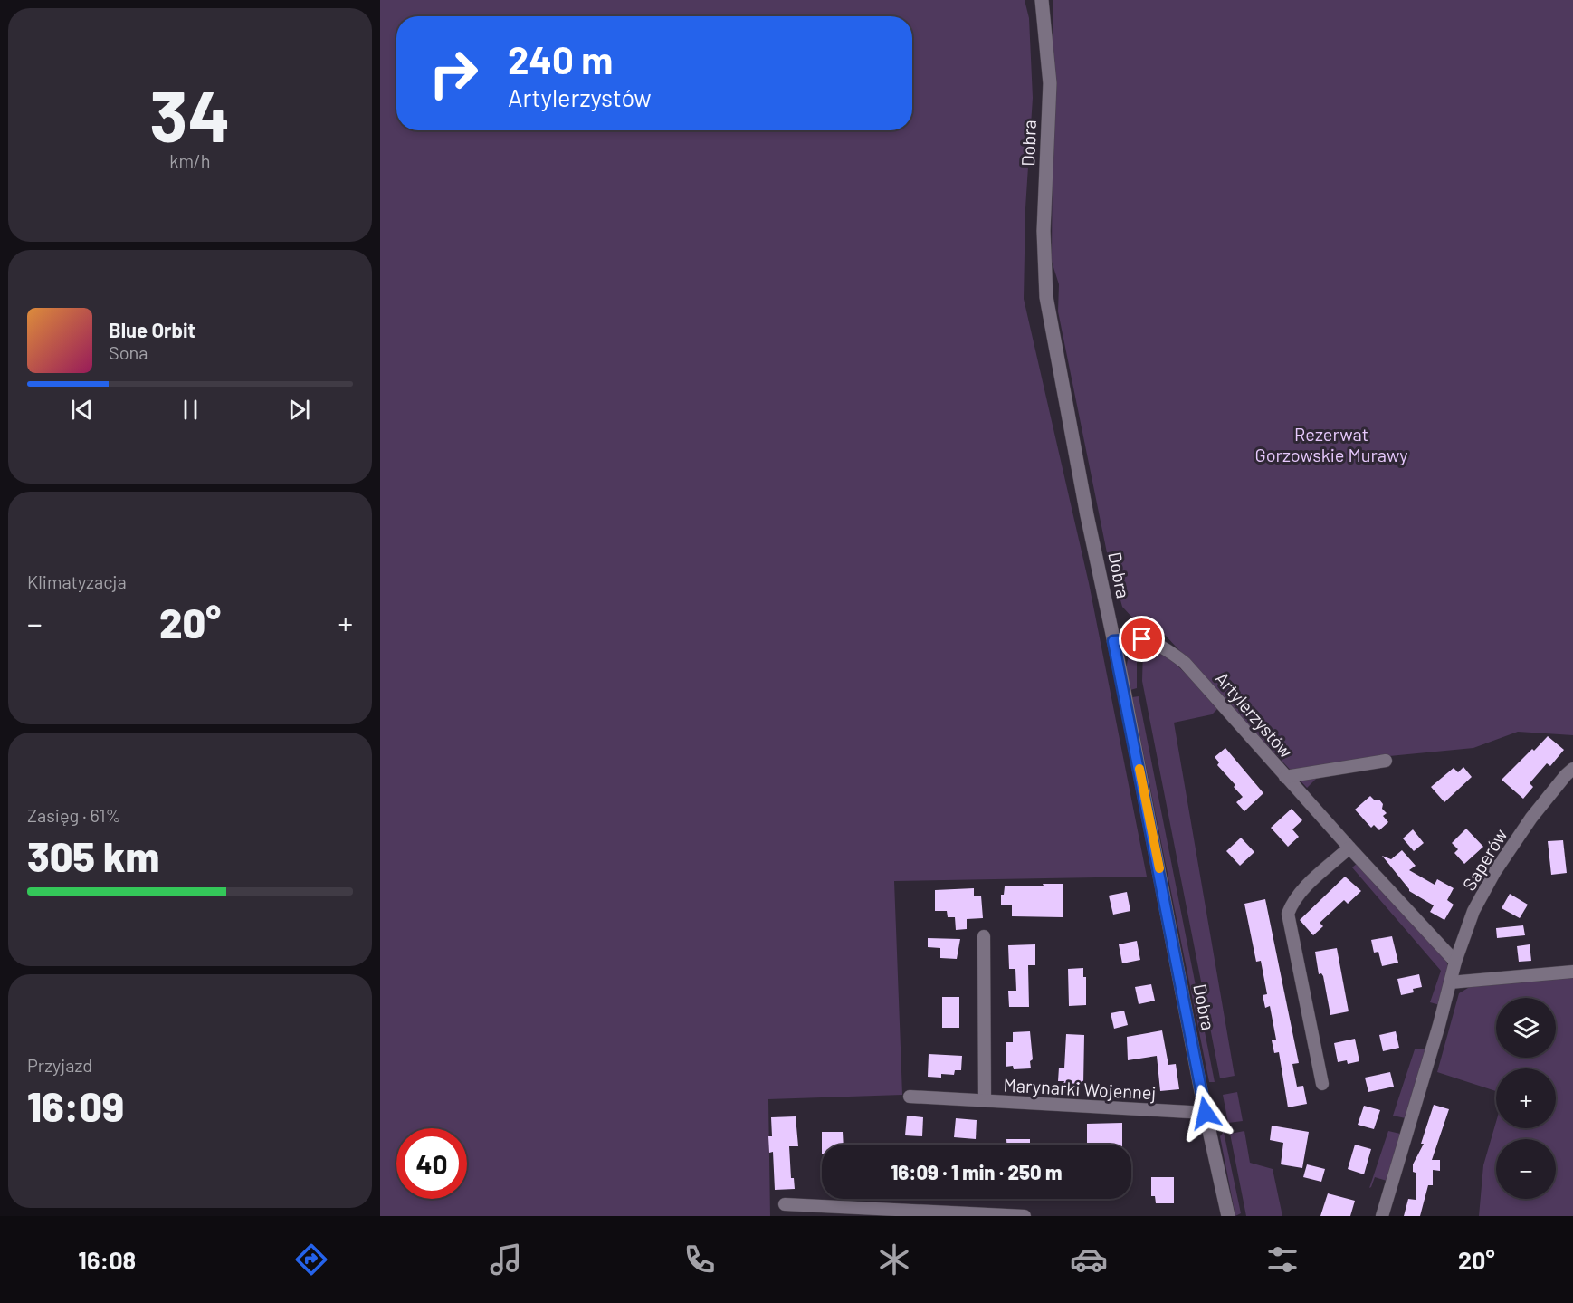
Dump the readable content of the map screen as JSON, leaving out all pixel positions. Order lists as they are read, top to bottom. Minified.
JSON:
{"streets":{"street":["Dobra","Artylerzystów","Saperów","Marynarki Wojennej"]},"crossings":[["Dobra","Artylerzystów"],["Dobra","Marynarki Wojennej"],["Artylerzystów","Saperów"]],"parks":["Rezerwat Gorzowskie Murawy"],"page":{"tile":[["34","km/h"],"Klimatyzacja",["Zasięg · 61%","305 km"],["Przyjazd","16:09"]],"turn":["240 m","Artylerzystów"],"song":["Blue Orbit","Sona"],"heat":["−","20°","+"],"map_buttons":["+","−"],"limit":"40","trip":"16:09 · 1 min · 250 m","tabs":["16:08","20°"]}}
